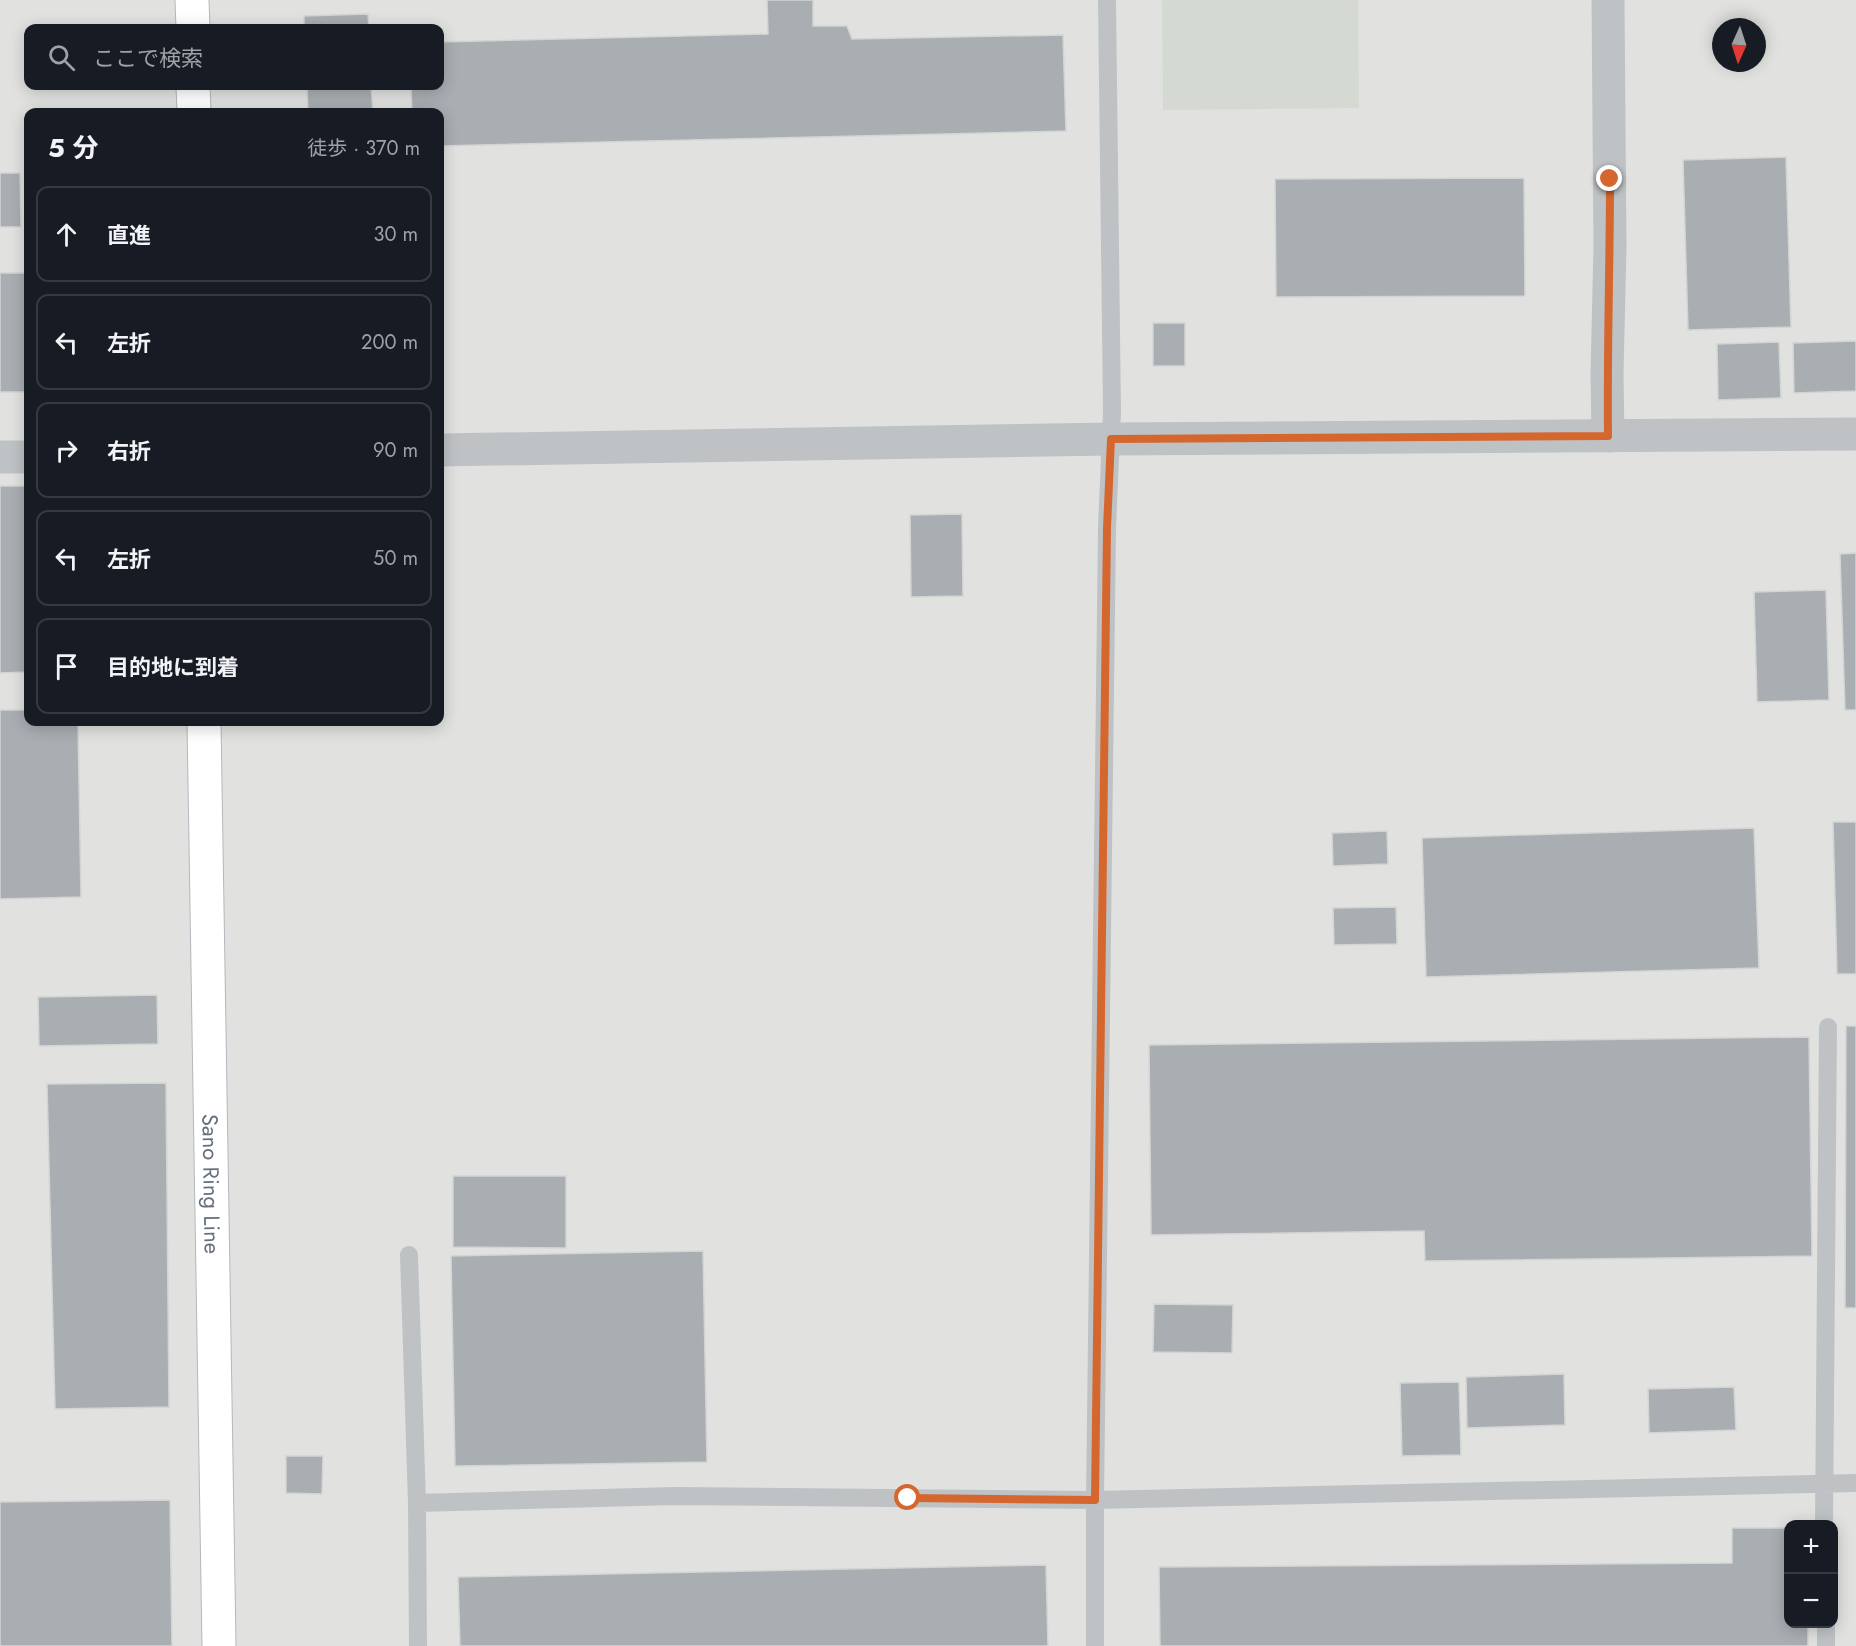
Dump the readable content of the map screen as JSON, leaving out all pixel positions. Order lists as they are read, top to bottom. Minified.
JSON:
{"streets":{"main road":["Sano Ring Line"]},"north":"bottom","page":{"search":"ここで検索","heading":["5 分","徒歩 · 370 m"],"list":[["直進","30 m"],["左折","200 m"],["右折","90 m"],["左折","50 m"],"目的地に到着"],"map_buttons":["+","−"]}}
